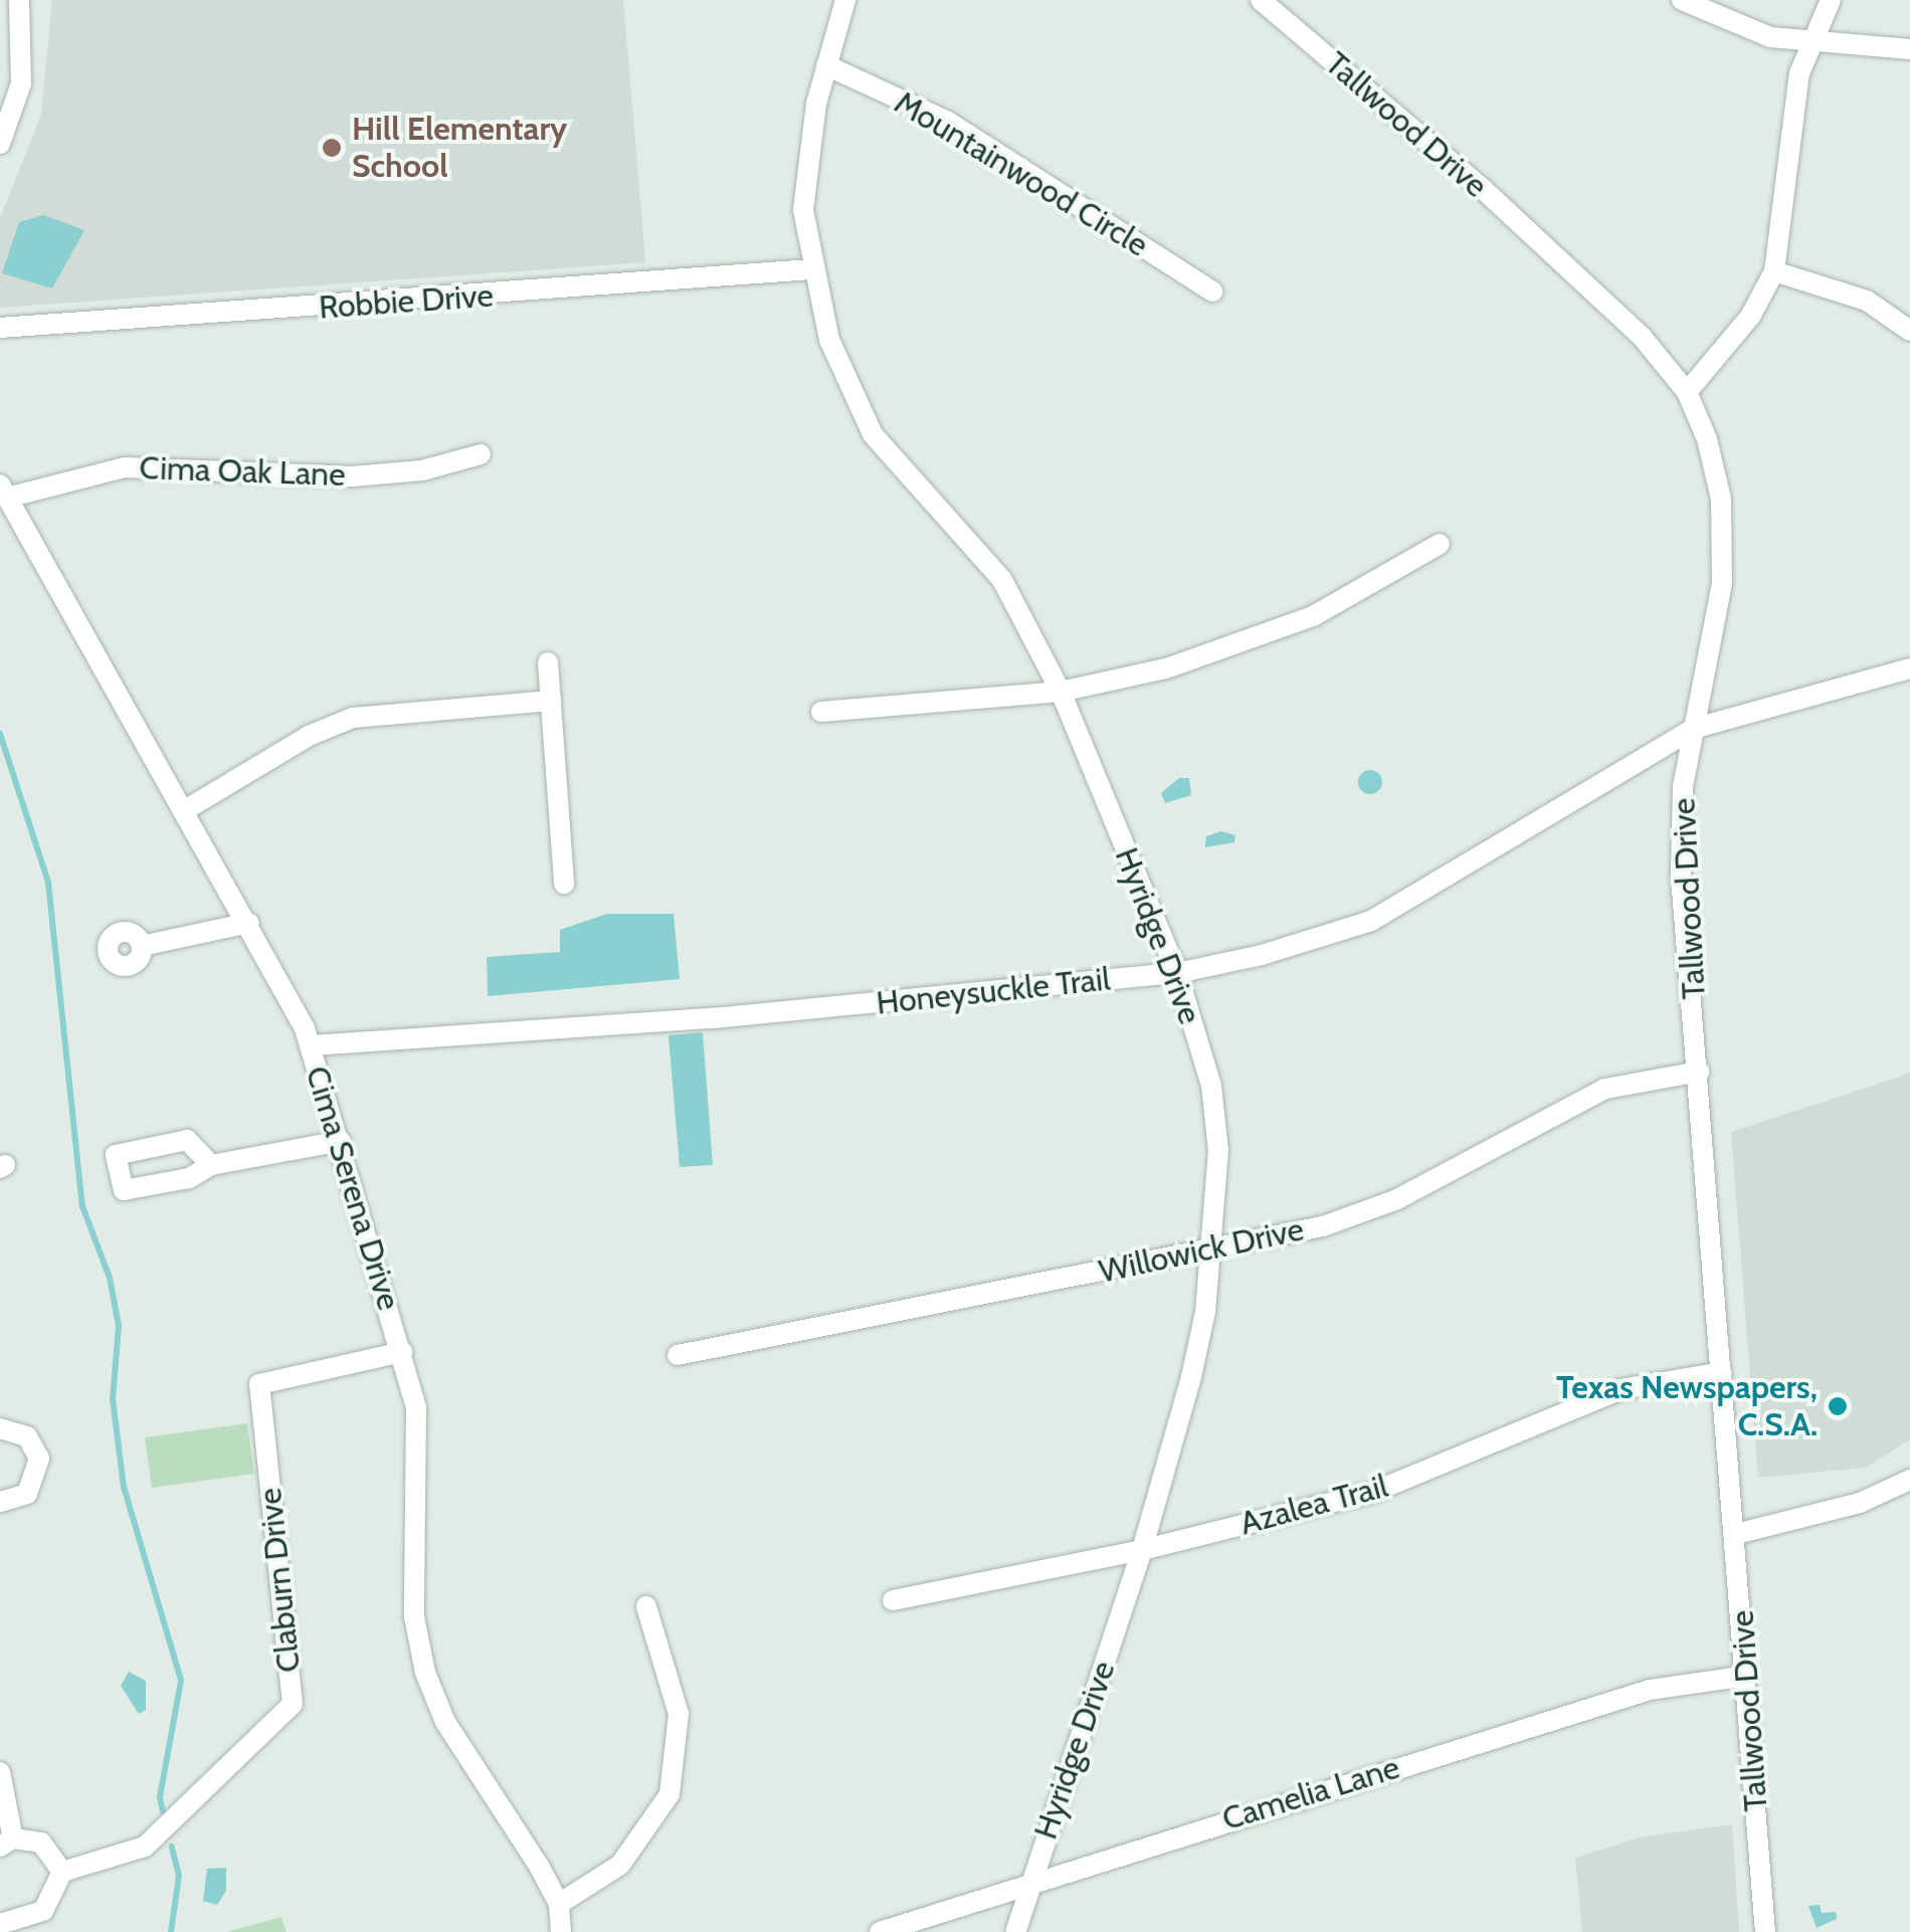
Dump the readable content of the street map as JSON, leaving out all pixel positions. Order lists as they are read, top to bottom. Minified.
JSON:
{"streets":{"street":["Tallwood Drive","Mountainwood Circle","Robbie Drive","Cima Oak Lane","Hyridge Drive","Honeysuckle Trail","Cima Serena Drive","Willowick Drive","Azalea Trail","Claburn Drive","Camelia Lane"]},"crossings":[["Tallwood Drive","Honeysuckle Trail"],["Tallwood Drive","Willowick Drive"],["Tallwood Drive","Azalea Trail"],["Tallwood Drive","Camelia Lane"],["Mountainwood Circle","Hyridge Drive"],["Robbie Drive","Hyridge Drive"],["Cima Oak Lane","Cima Serena Drive"],["Hyridge Drive","Honeysuckle Trail"],["Hyridge Drive","Willowick Drive"],["Hyridge Drive","Azalea Trail"],["Hyridge Drive","Camelia Lane"],["Honeysuckle Trail","Cima Serena Drive"],["Cima Serena Drive","Claburn Drive"]],"places":["Hill Elementary School","Texas Newspapers, C.S.A."]}
